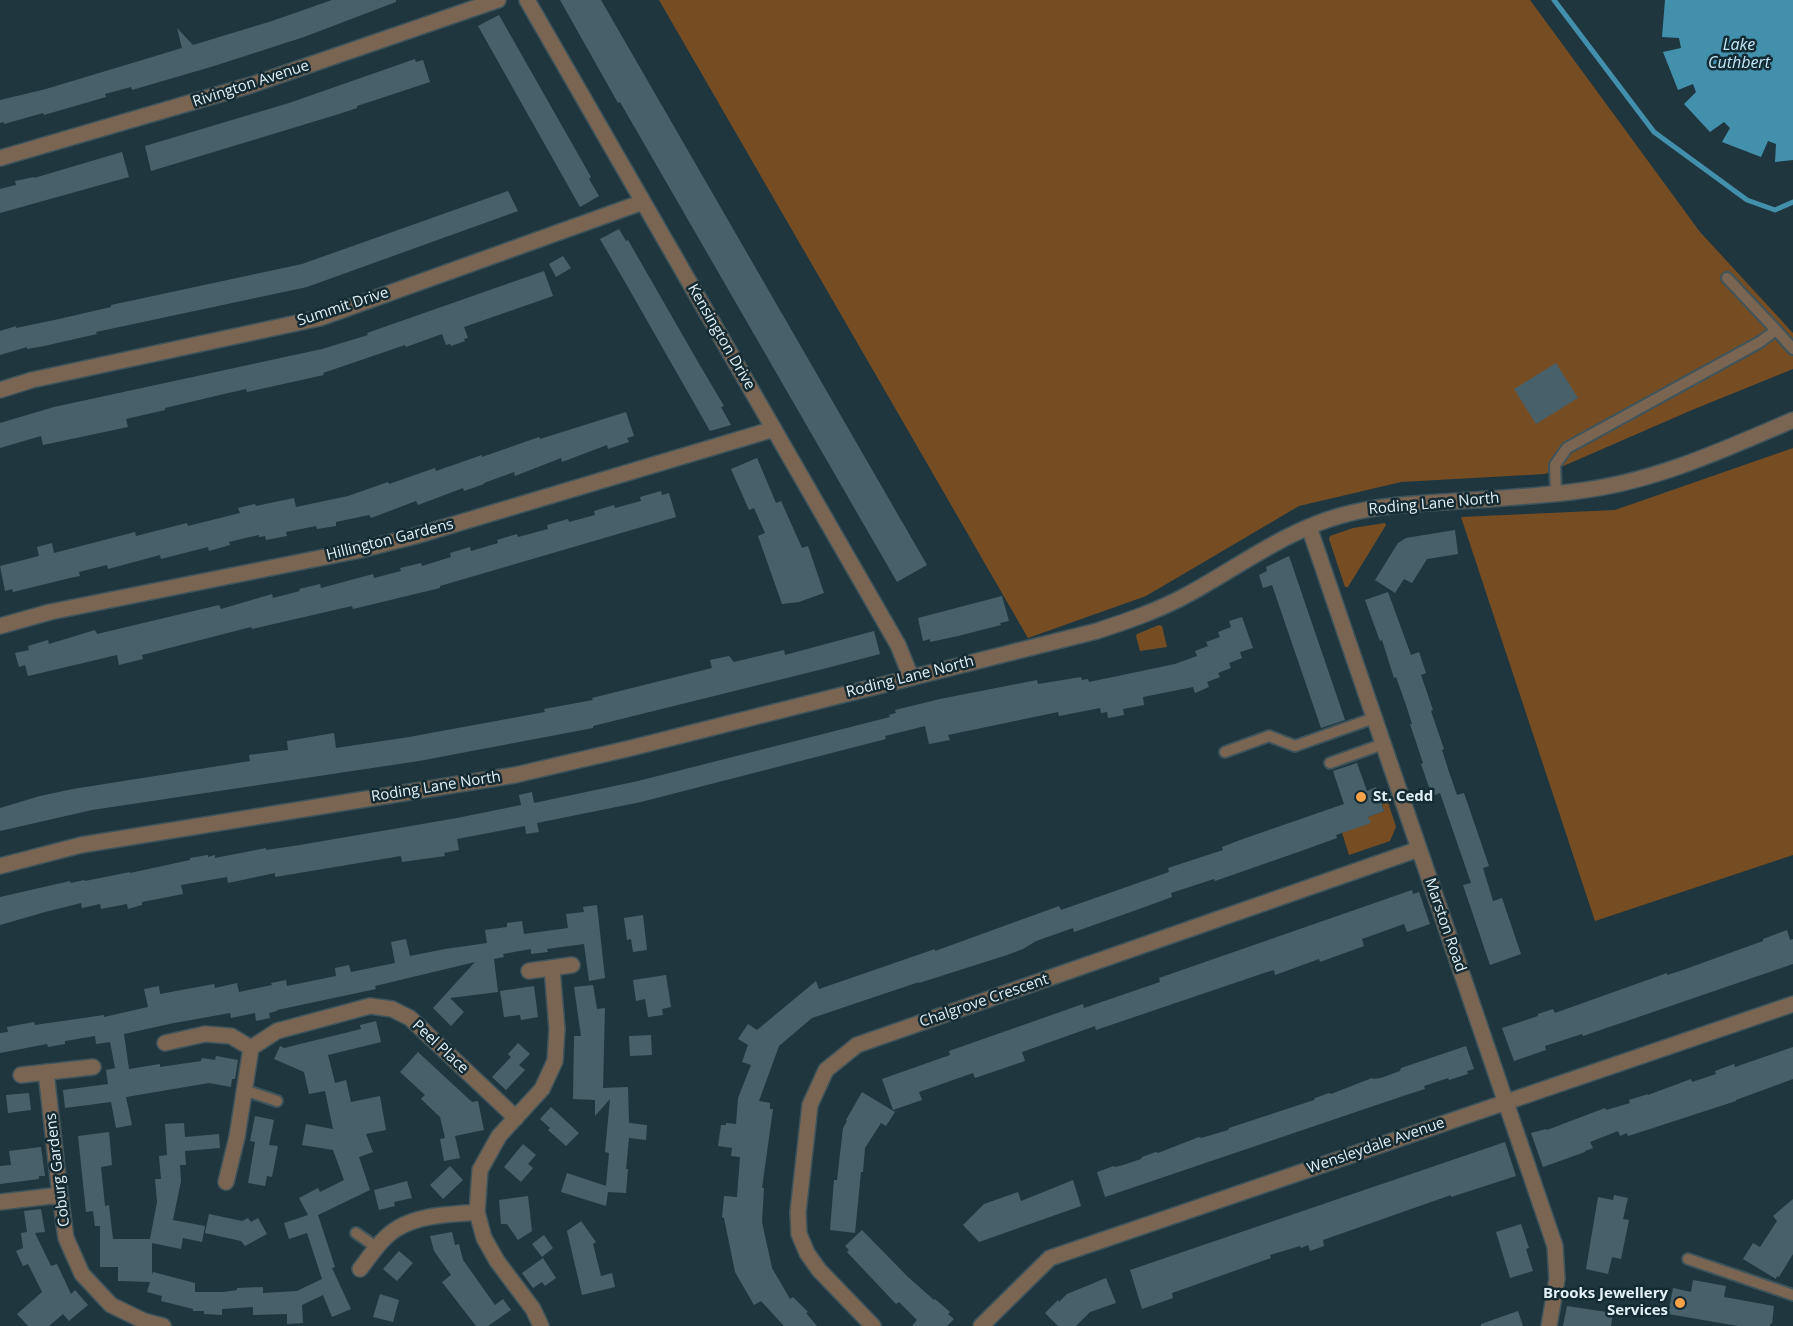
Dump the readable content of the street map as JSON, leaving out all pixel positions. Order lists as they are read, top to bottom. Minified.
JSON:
{"streets":{"street":["Rivington Avenue","Summit Drive","Kensington Drive","Roding Lane North","Hillington Gardens","Marston Road","Chalgrove Crescent","Peel Place","Wensleydale Avenue","Coburg Gardens"]},"crossings":[["Summit Drive","Kensington Drive"],["Kensington Drive","Roding Lane North"],["Kensington Drive","Hillington Gardens"],["Roding Lane North","Marston Road"],["Marston Road","Chalgrove Crescent"],["Marston Road","Wensleydale Avenue"]],"water":["Lake Cuthbert"],"places":["St. Cedd","Brooks Jewellery Services"]}
